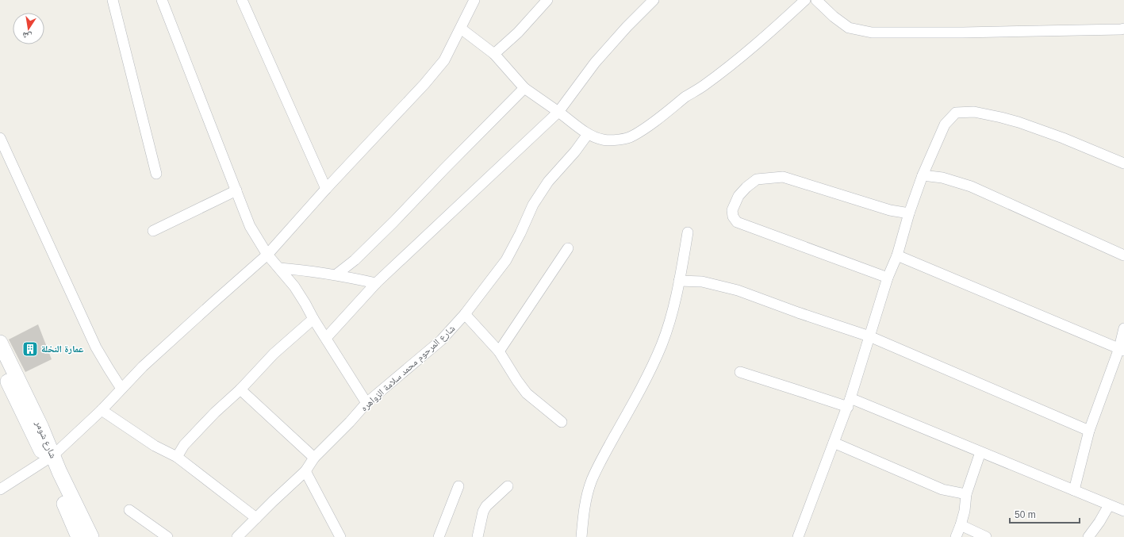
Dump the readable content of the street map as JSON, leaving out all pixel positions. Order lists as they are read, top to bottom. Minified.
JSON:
{"streets":{"main road":["شارع شومر"],"street":["شارع المرحوم محمد سلامة الزواهره"]},"places":{"building":["عمارة النخلة"]},"scale_bar":"50 m","north":"bottom"}
